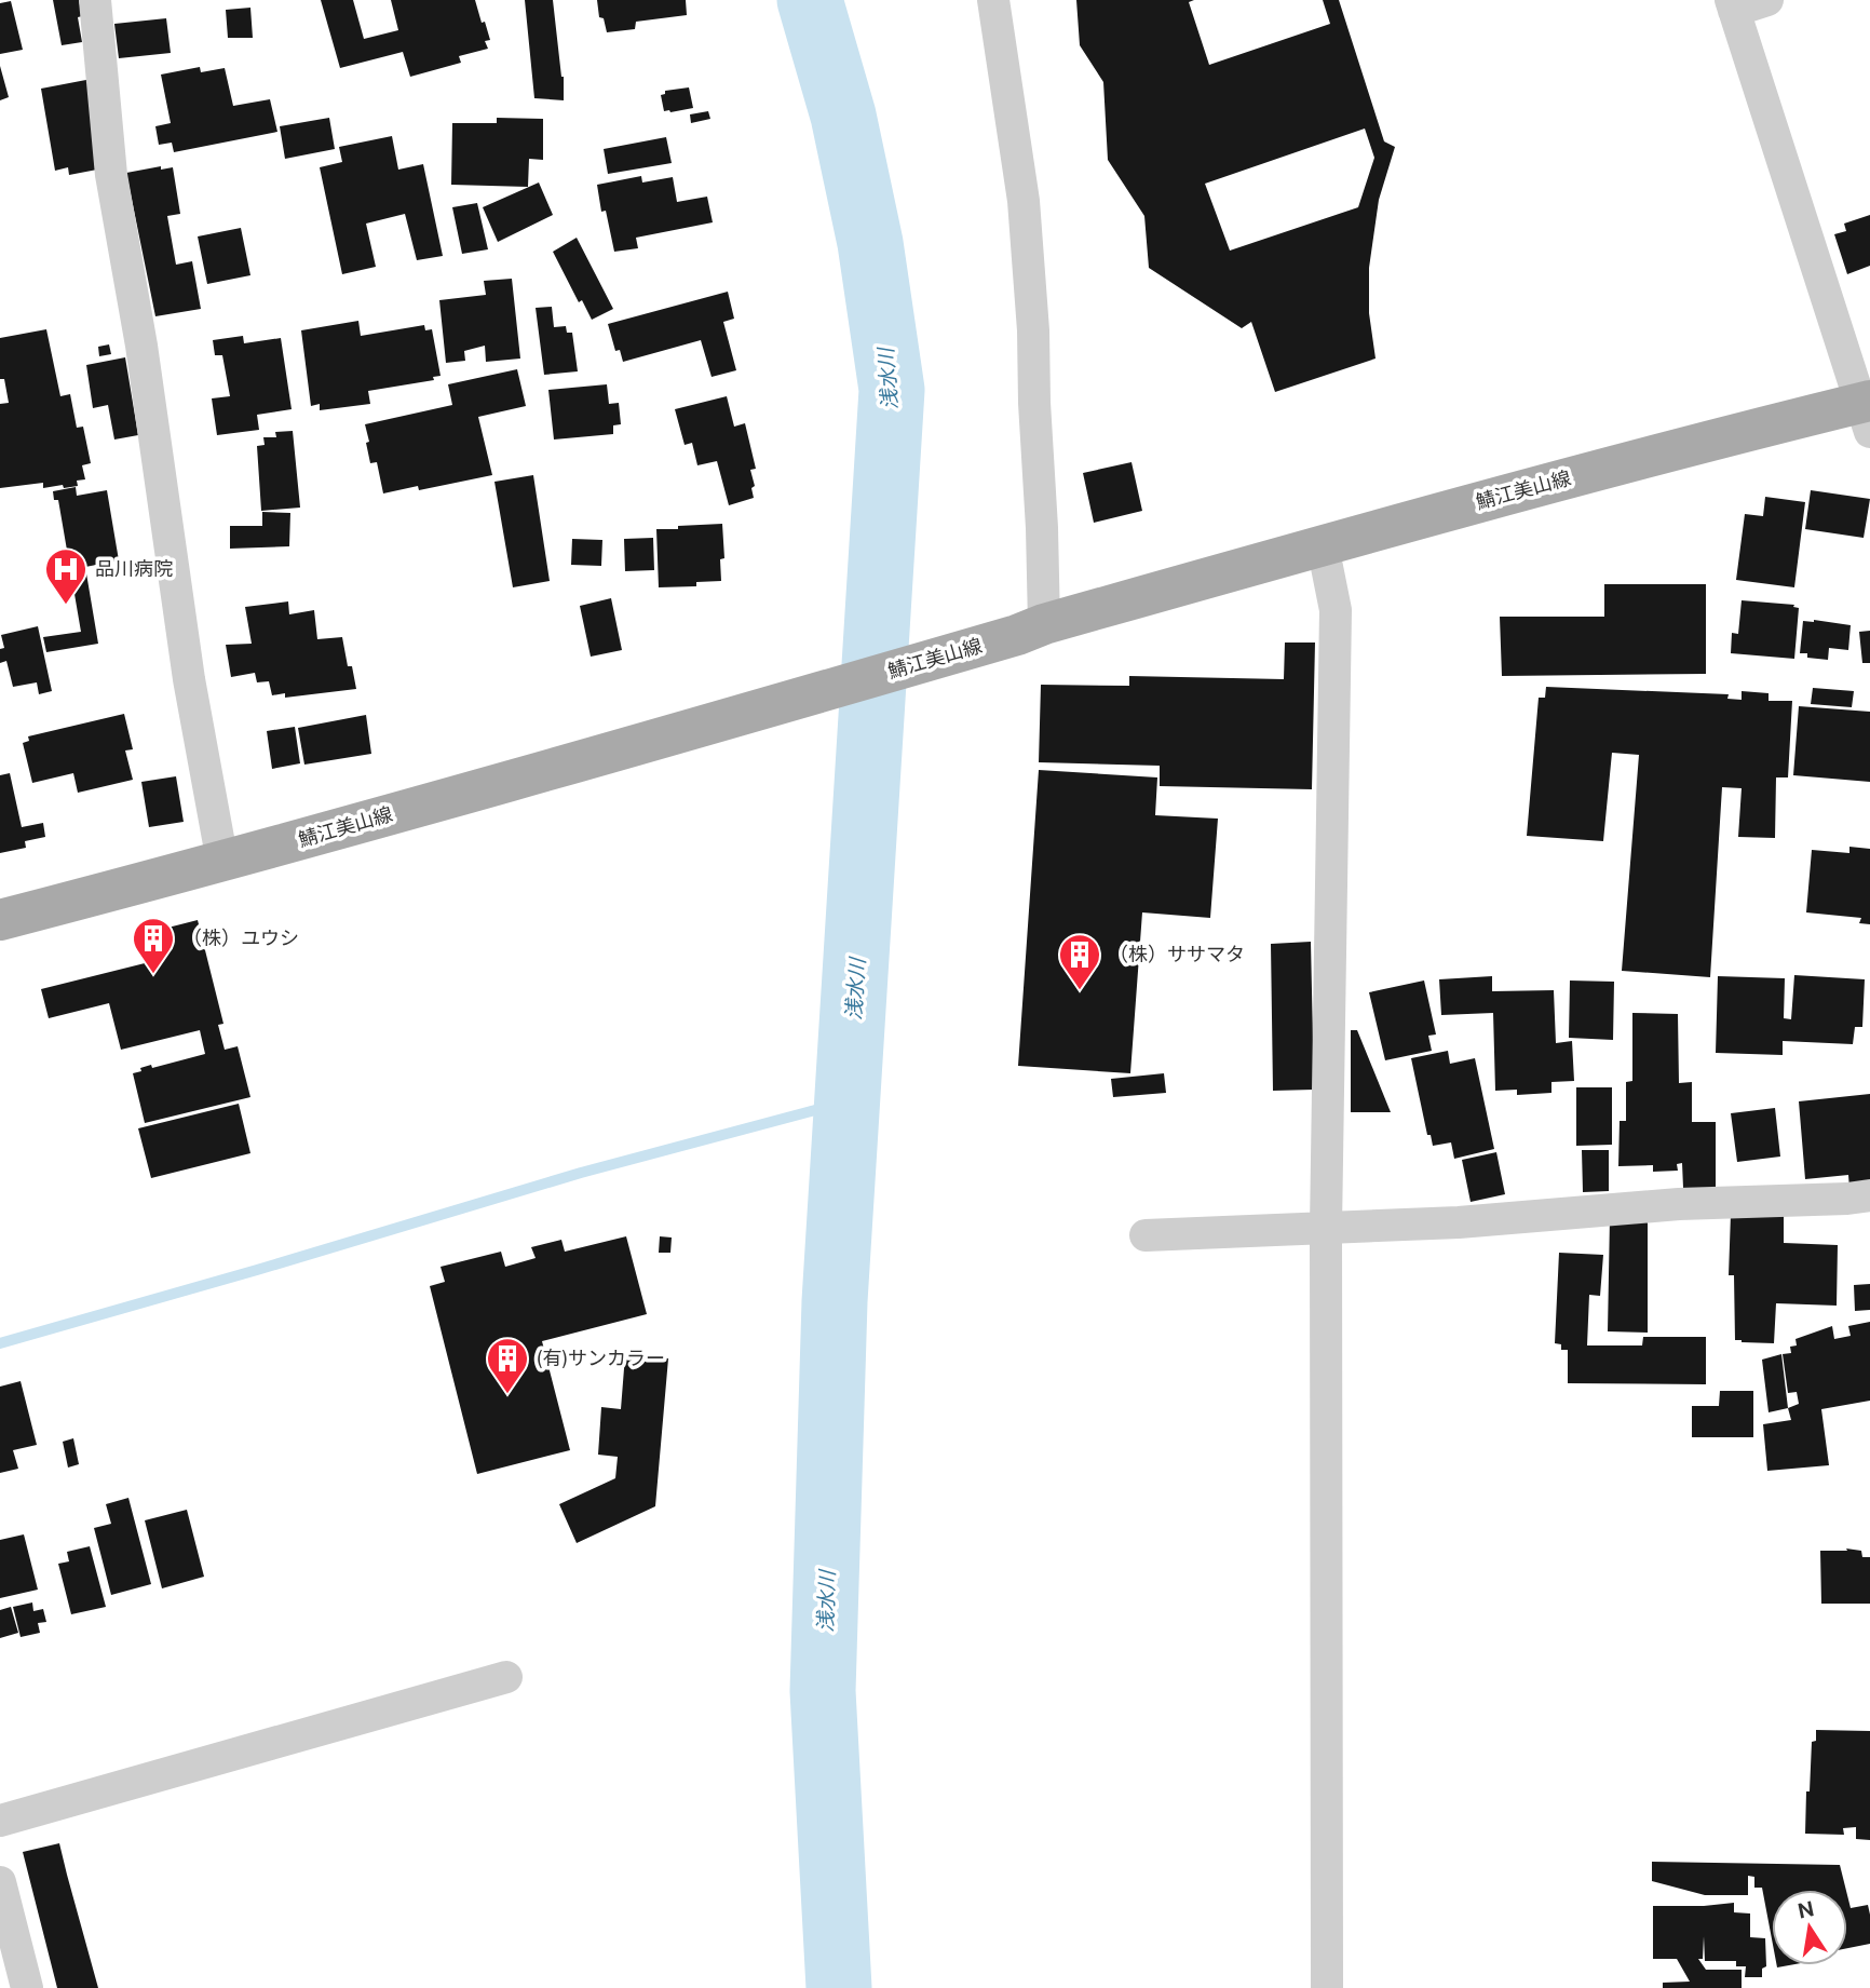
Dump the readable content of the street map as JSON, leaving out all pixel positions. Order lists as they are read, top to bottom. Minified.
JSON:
{"streets":{"main road":["鯖江美山線"]},"water":["浅水川"],"places":{"hospital":["品川病院"],"building":["（株）ユウシ","（株）ササマタ","(有)サンカラー"]},"north":"top"}
